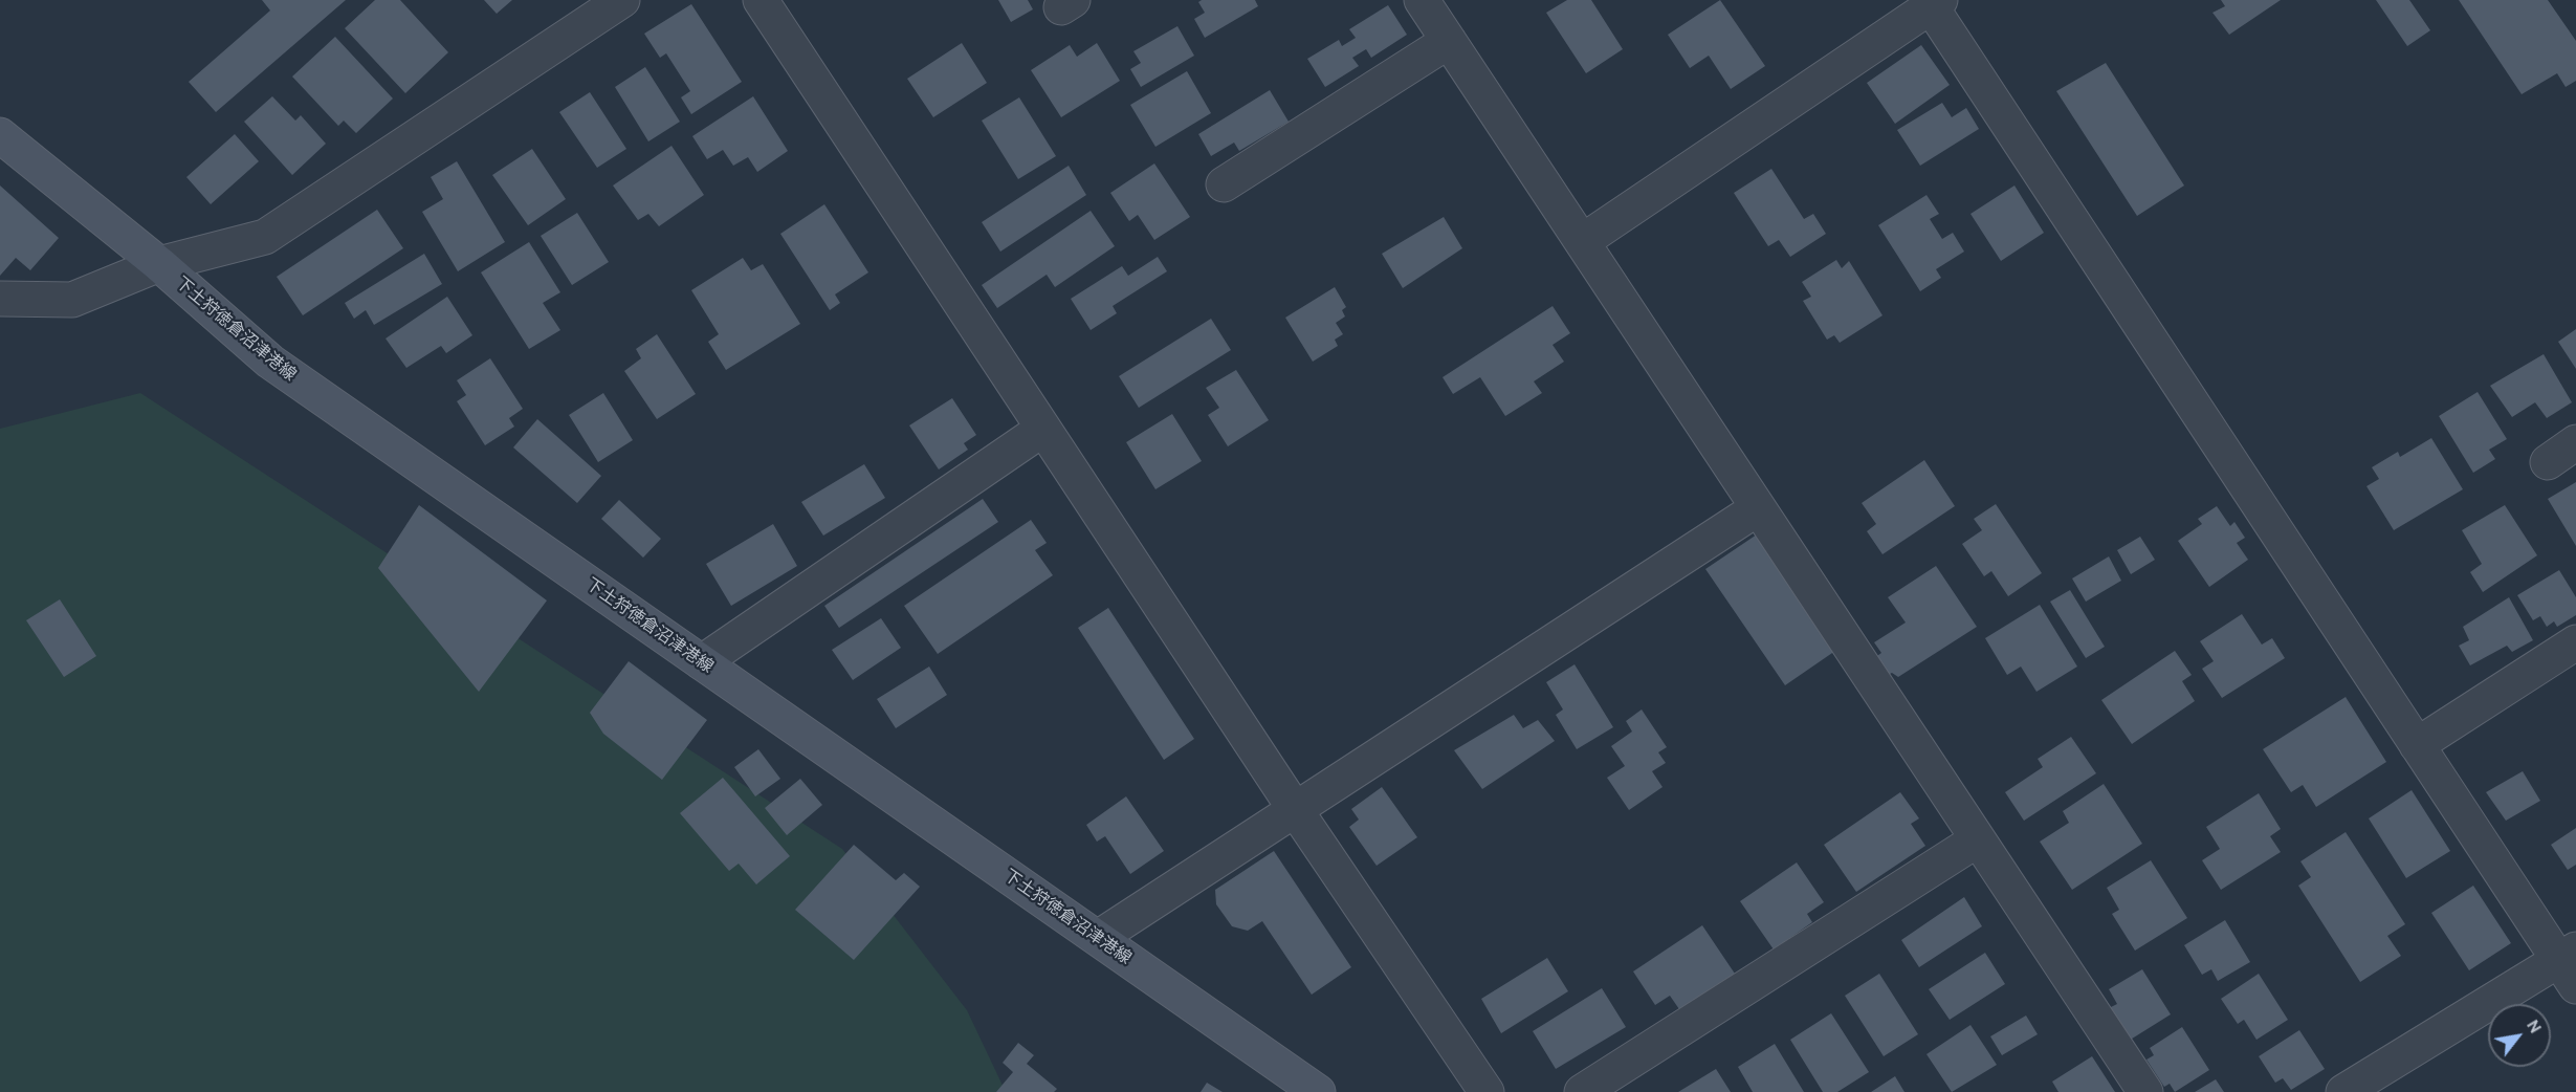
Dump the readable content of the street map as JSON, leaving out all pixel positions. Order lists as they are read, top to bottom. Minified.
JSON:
{"streets":{"main road":["下土狩徳倉沼津港線"]},"north":"top right"}
